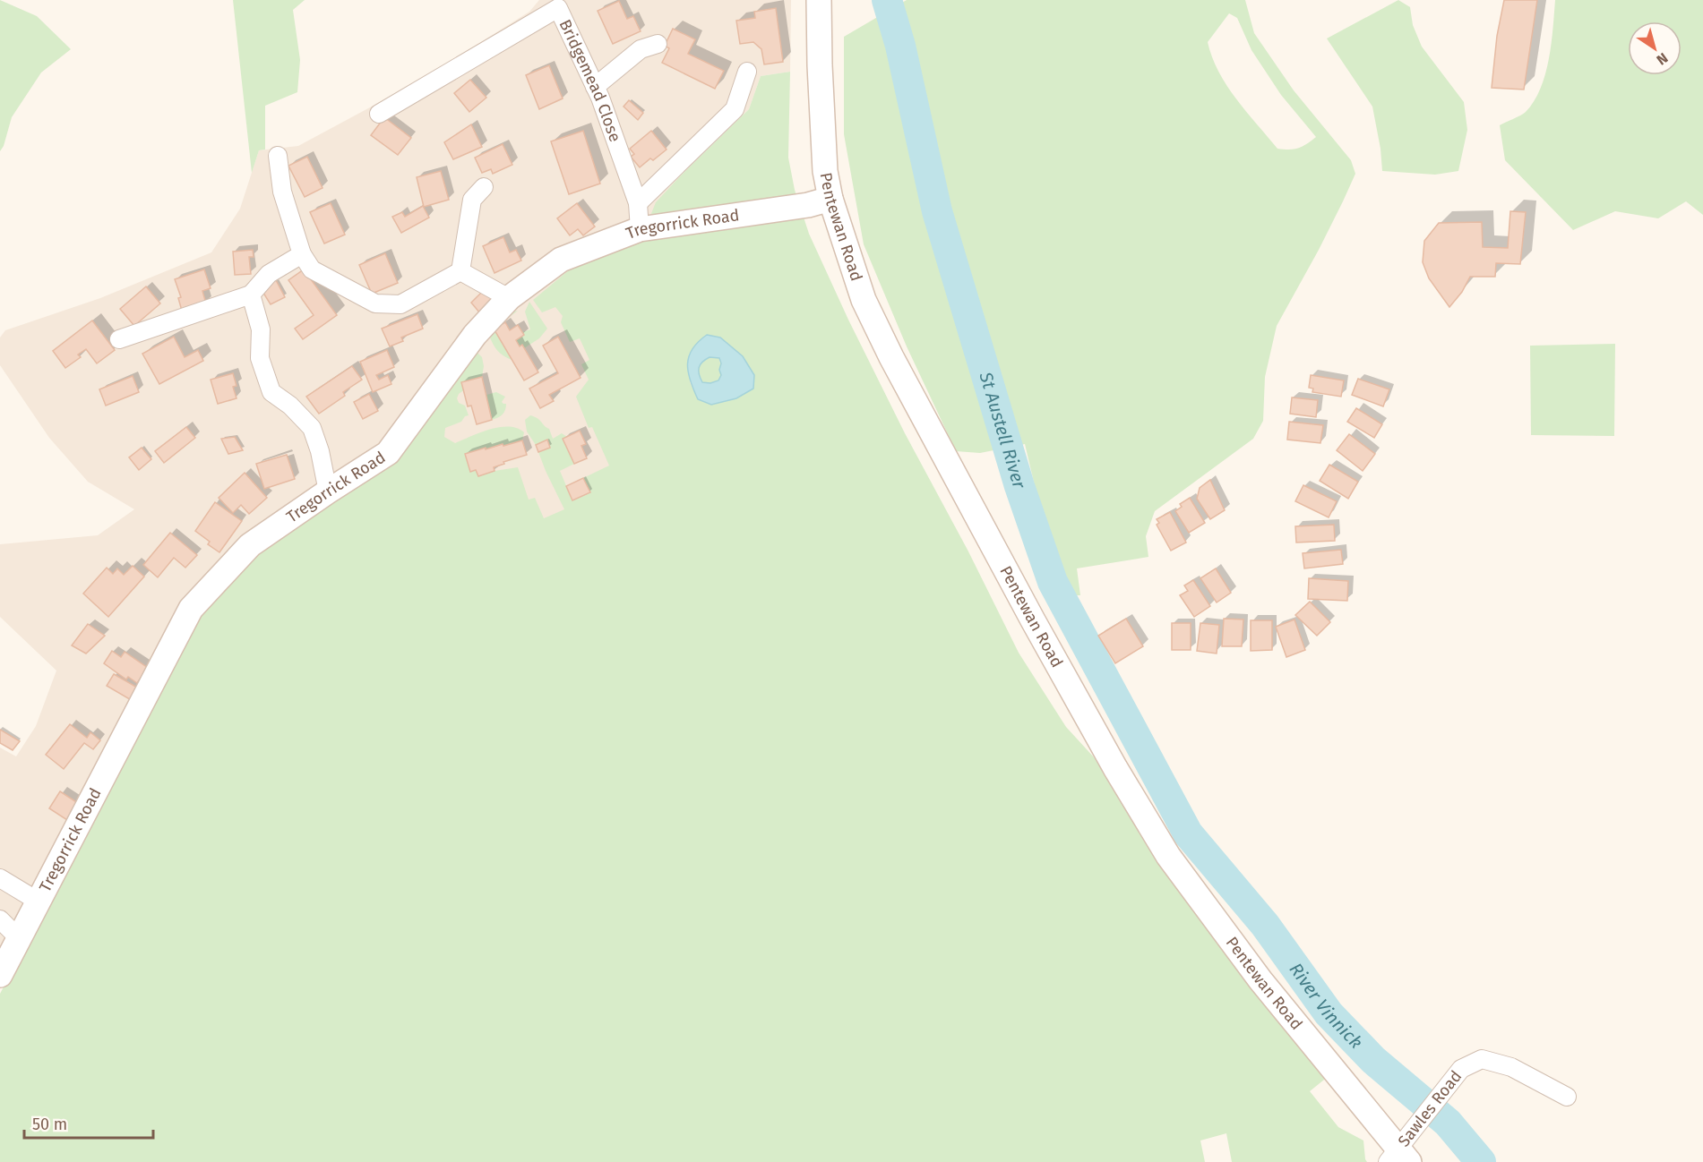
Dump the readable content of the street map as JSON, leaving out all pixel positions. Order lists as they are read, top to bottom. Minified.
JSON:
{"streets":{"main road":["Tregorrick Road","Pentewan Road"],"street":["Bridgemead Close","Sawles Road"]},"crossings":[["Bridgemead Close","Tregorrick Road"],["Tregorrick Road","Pentewan Road"],["Pentewan Road","Sawles Road"]],"water":["St Austell River","River Vinnick"],"scale_bar":"50 m","north":"bottom right"}
